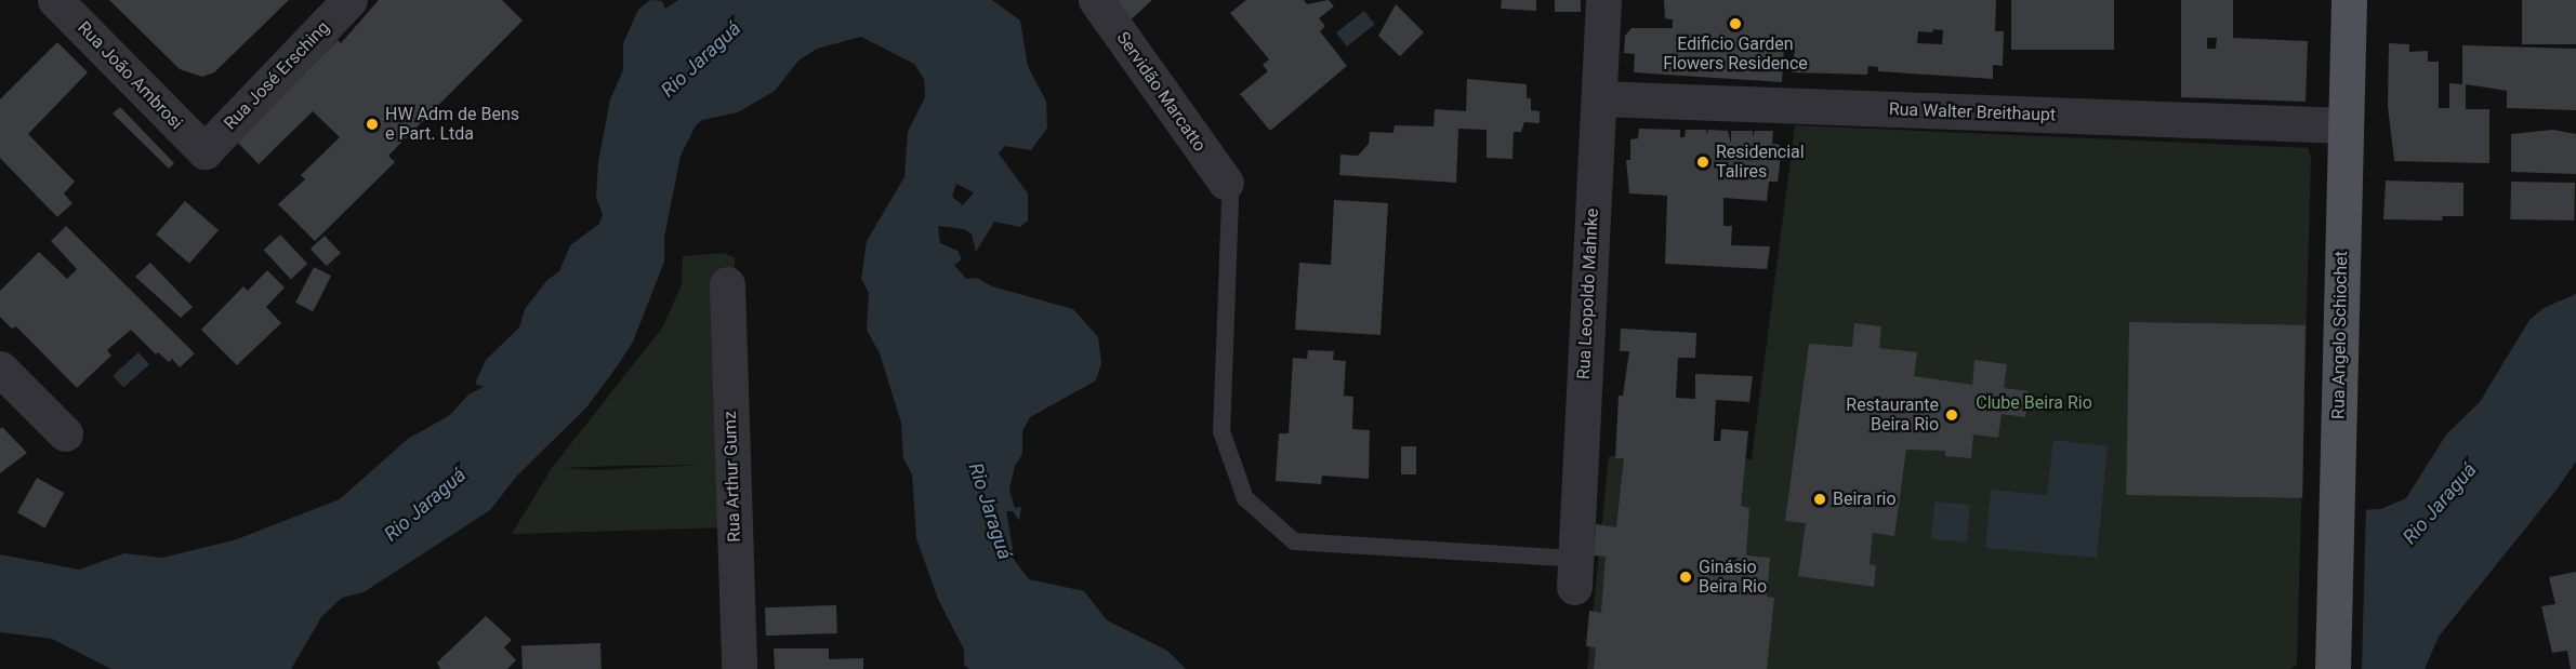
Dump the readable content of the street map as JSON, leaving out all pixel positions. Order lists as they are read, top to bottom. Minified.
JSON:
{"streets":{"main road":["Rua Angelo Schiochet"],"street":["Rua João Ambrosi","Rua José Ersching","Servidão Marcatto","Rua Walter Breithaupt","Rua Leopoldo Mahnke","Rua Arthur Gumz"]},"crossings":[["Rua João Ambrosi","Rua José Ersching"],["Rua Walter Breithaupt","Rua Leopoldo Mahnke"],["Rua Walter Breithaupt","Rua Angelo Schiochet"]],"water":["Rio Jaraguá"],"parks":["Clube Beira Rio"],"places":["Edificio Garden Flowers Residence","HW Adm de Bens e Part. Ltda","Residencial Talires","Restaurante Beira Rio","Beira rio","Ginásio Beira Rio"]}
